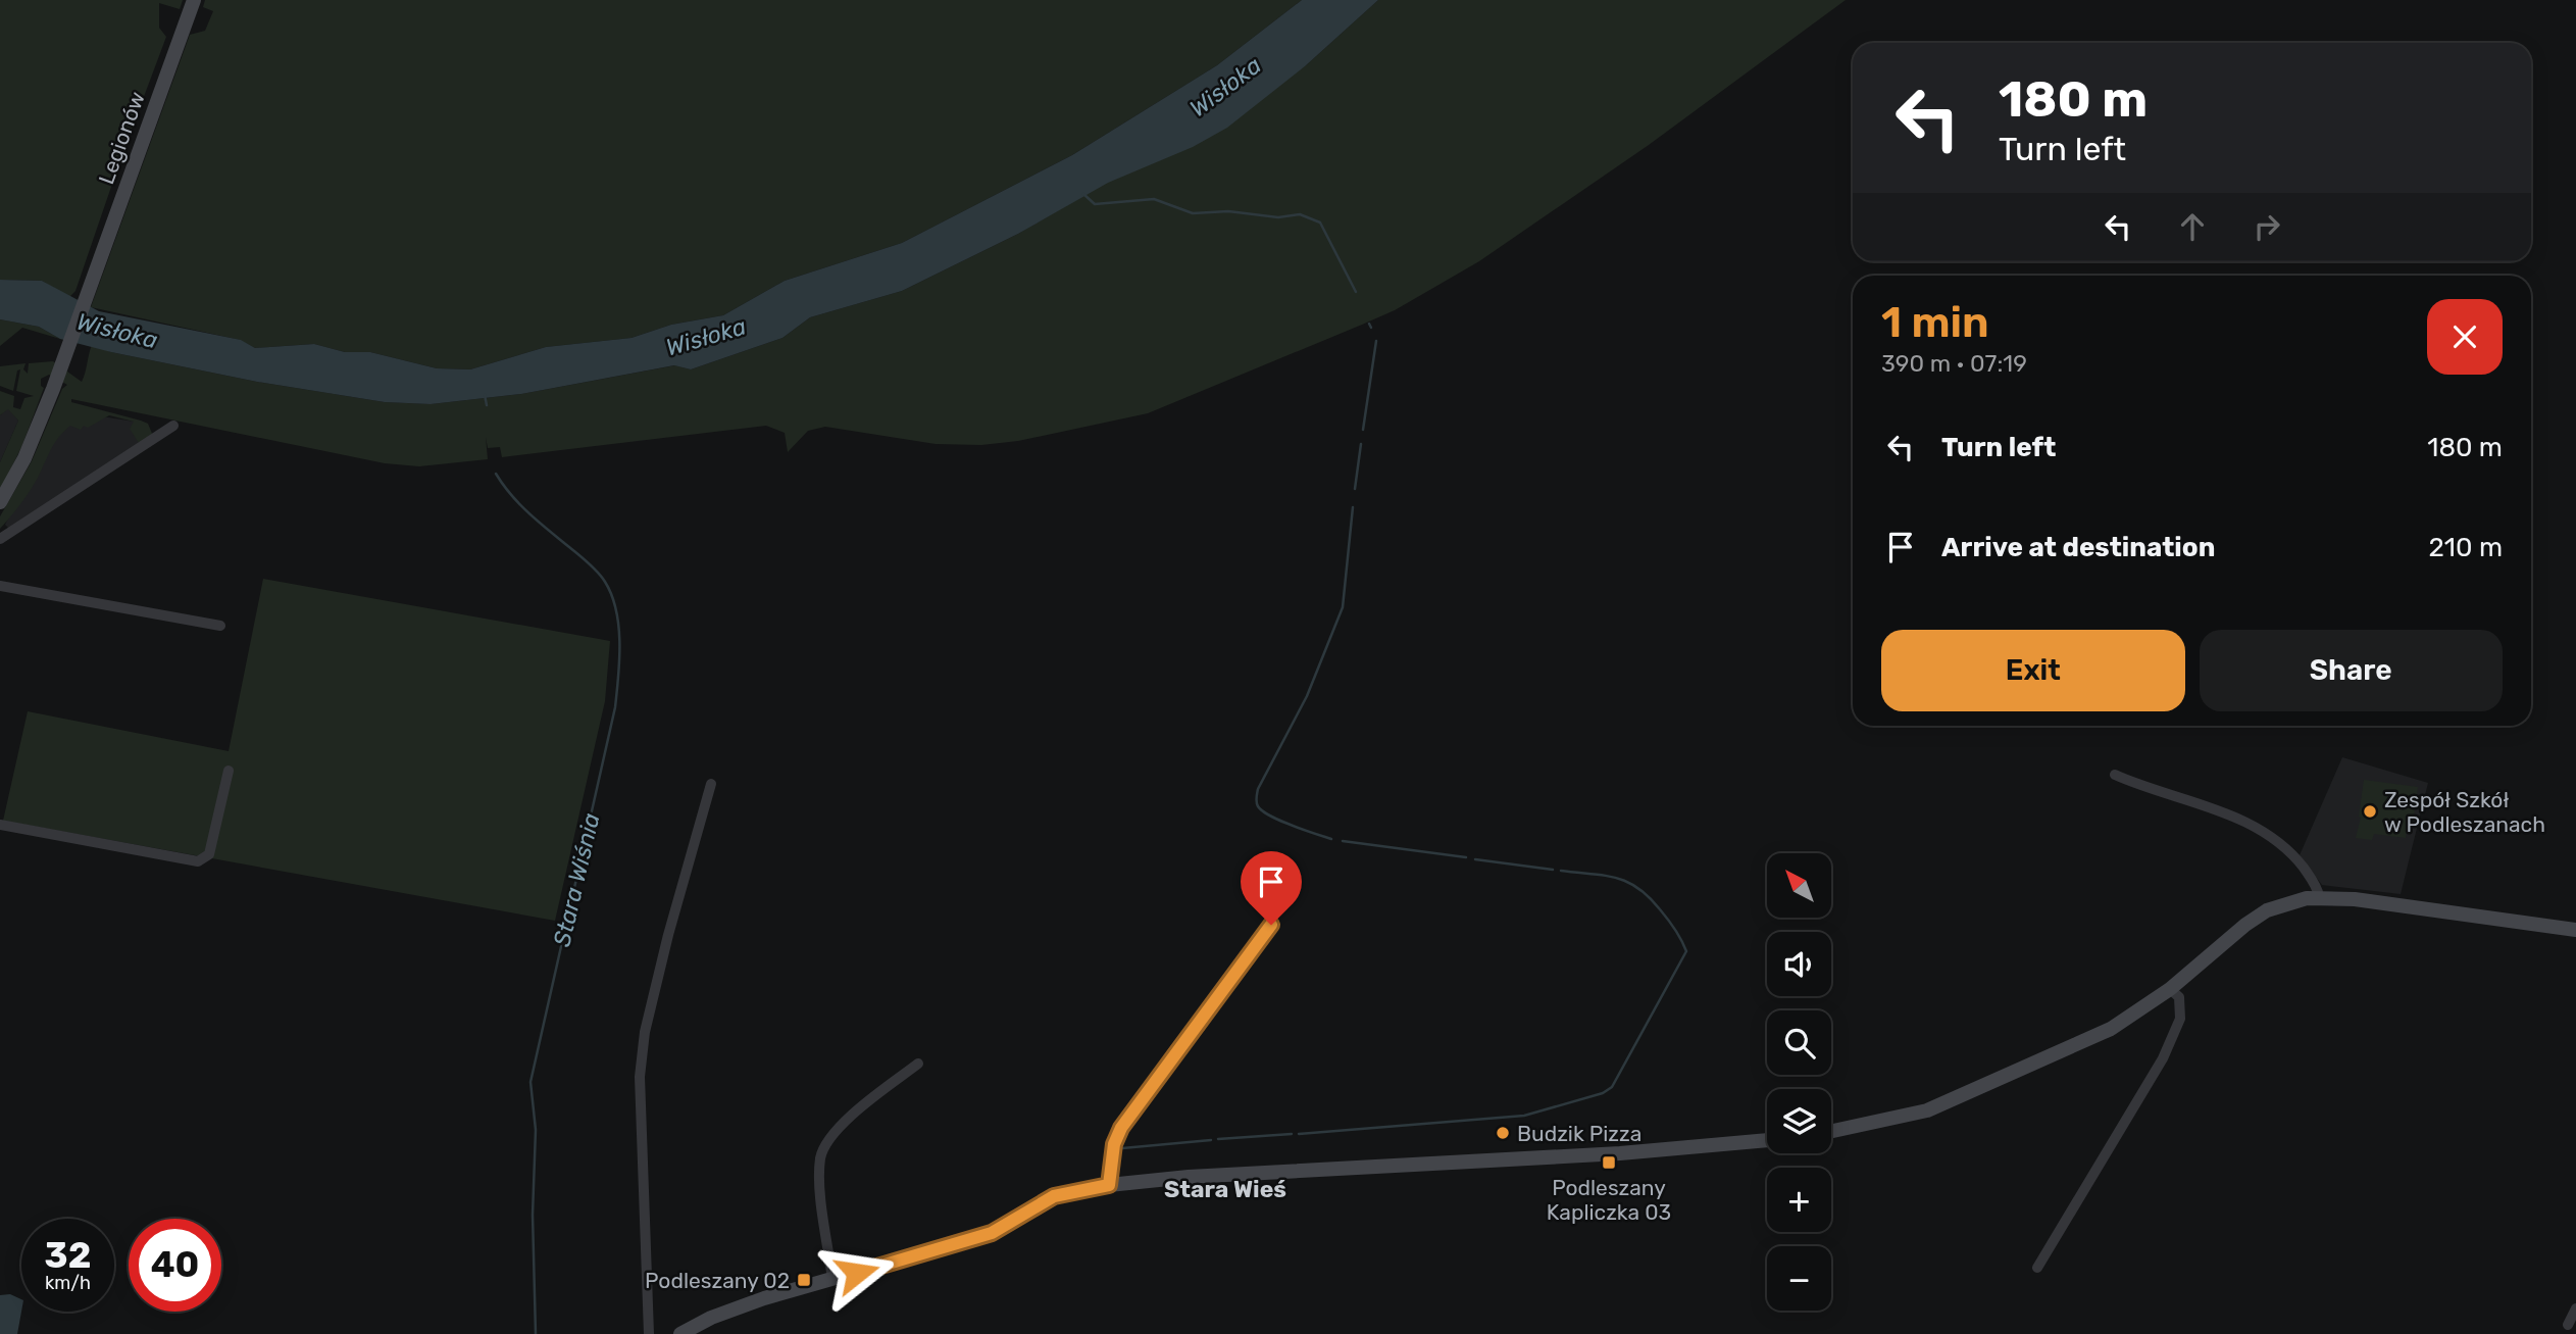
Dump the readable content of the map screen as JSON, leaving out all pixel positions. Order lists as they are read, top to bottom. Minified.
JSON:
{"streets":{"street":["Legionów"]},"districts":["Stara Wieś"],"water":["Wisłoka","Stara Wiśnia"],"places":{"other":["Zespół Szkół w Podleszanach","Budzik Pizza"],"transit":["Podleszany Kapliczka 03","Podleszany 02"]},"north":"top left","page":{"turn":["180 m","Turn left"],"heading":["1 min","390 m · 07:19"],"list":[{"name":"Turn left","value":"180 m"},{"name":"Arrive at destination","value":"210 m"}],"buttons":["Exit","Share"],"map_buttons":["+","−"],"speed":"32 km/h","limit":"40"}}
